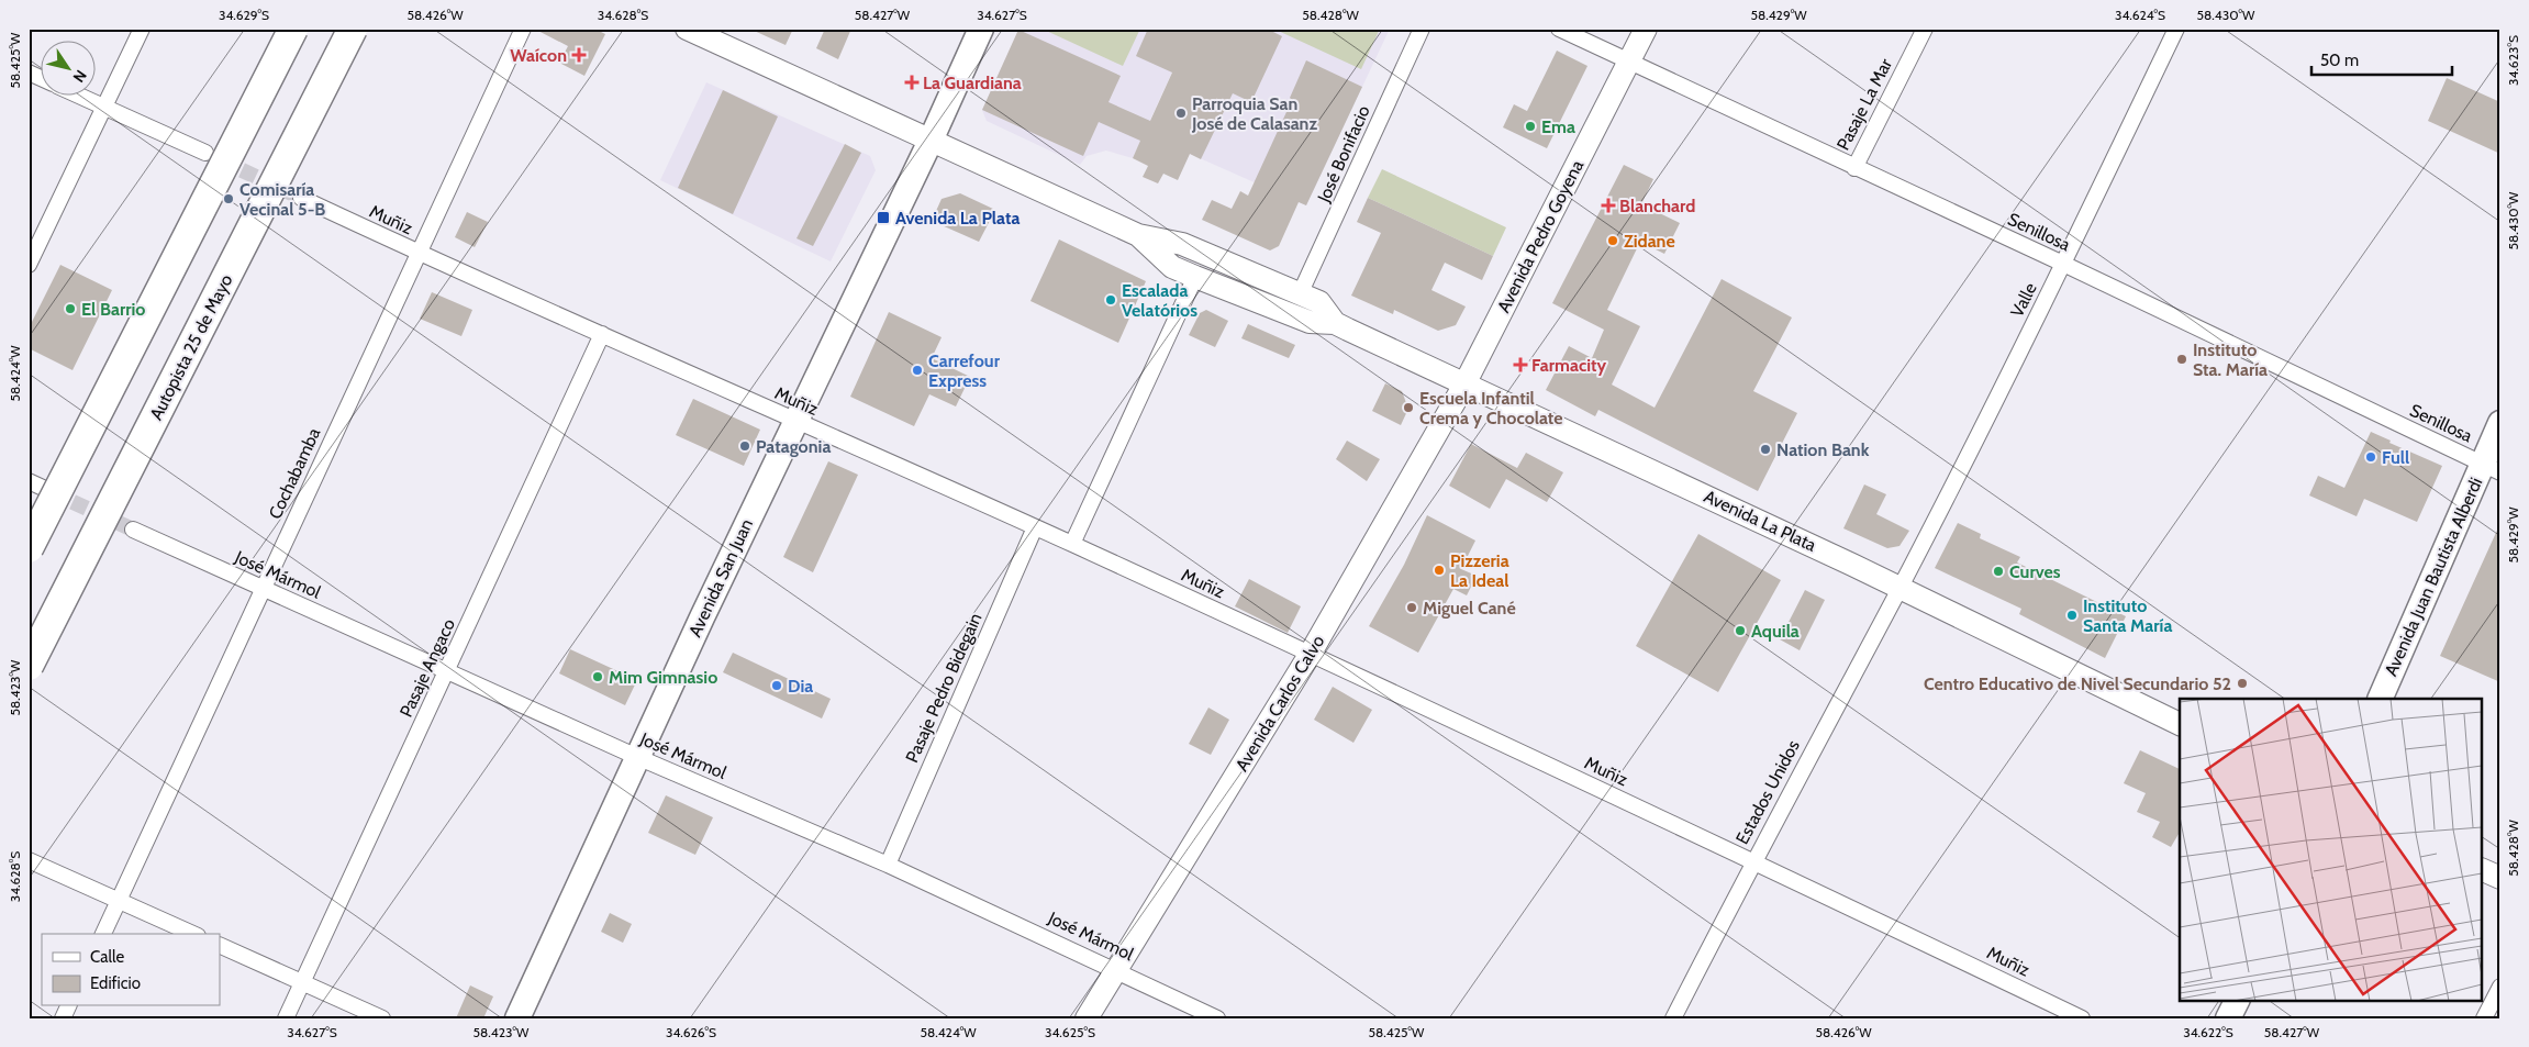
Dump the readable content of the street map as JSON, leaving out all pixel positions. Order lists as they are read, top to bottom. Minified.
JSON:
{"streets":{"highway":["Autopista 25 de Mayo"],"main road":["Avenida Pedro Goyena","Avenida La Plata","Avenida Juan Bautista Alberdi","Avenida San Juan","Avenida Carlos Calvo"],"street":["Pasaje La Mar","José Bonifacio","Muñiz","Senillosa","Valle","Cochabamba","José Mármol","Pasaje Angaco","Pasaje Pedro Bidegain","Estados Unidos"]},"crossings":[["Pasaje La Mar","Senillosa"],["José Bonifacio","Avenida La Plata"],["Muñiz","Cochabamba"],["Muñiz","Avenida San Juan"],["Muñiz","Pasaje Angaco"],["Muñiz","Pasaje Pedro Bidegain"],["Muñiz","Avenida Carlos Calvo"],["Muñiz","Estados Unidos"],["Senillosa","Avenida Pedro Goyena"],["Senillosa","Valle"],["Senillosa","Avenida Juan Bautista Alberdi"],["Avenida Pedro Goyena","Avenida La Plata"],["Avenida Pedro Goyena","Avenida Carlos Calvo"],["Valle","Avenida La Plata"],["Valle","Estados Unidos"],["Cochabamba","José Mármol"],["Avenida La Plata","Avenida San Juan"],["Avenida La Plata","Avenida Carlos Calvo"],["Avenida La Plata","Estados Unidos"],["José Mármol","Avenida San Juan"],["José Mármol","Pasaje Angaco"],["José Mármol","Pasaje Pedro Bidegain"],["José Mármol","Avenida Carlos Calvo"]],"places":{"health":["Waícon","La Guardiana","Blanchard","Farmacity"],"other":["Parroquia San José de Calasanz","Ema","Comisaría Vecinal 5-B","Zidane","Escalada Velatórios","El Barrio","Instituto Sta. María","Carrefour Express","Escuela Infantil Crema y Chocolate","Patagonia","Nation Bank","Full","Pizzeria La Ideal","Curves","Miguel Cané","Instituto Santa María","Aquila","Mim Gimnasio","Centro Educativo de Nivel Secundario 52","Dia"],"transit":["Avenida La Plata"]},"legend":["Calle","Edificio"],"scale_bar":"50 m","north":"bottom right","coordinates":["34.629°S","58.426°W","34.628°S","58.427°W","34.627°S","58.428°W","58.429°W","34.624°S","58.430°W","34.623°S","58.425°W","58.424°W","58.423°W","34.626°S","34.625°S","34.622°S"]}
